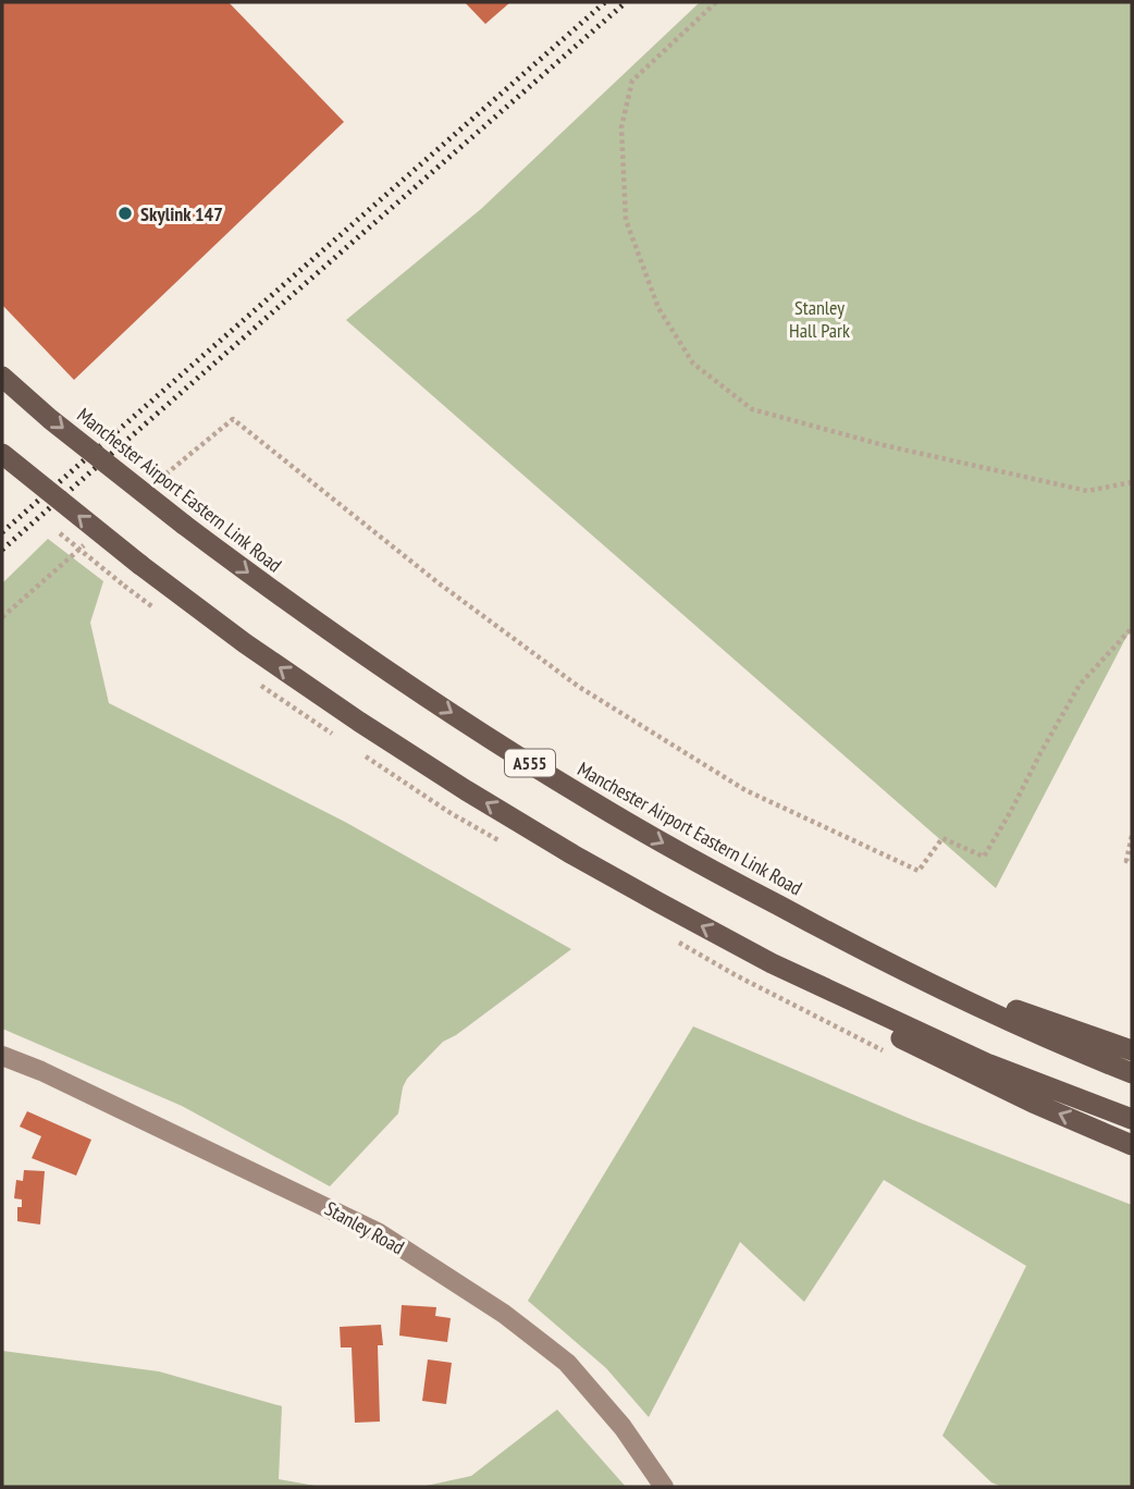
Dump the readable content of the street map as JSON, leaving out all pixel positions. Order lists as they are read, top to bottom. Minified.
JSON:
{"streets":{"highway":["Manchester Airport Eastern Link Road","A555"],"main road":["Stanley Road"]},"crossings":[["Manchester Airport Eastern Link Road","A555"]],"parks":["Stanley Hall Park"],"places":["Skylink 147"]}
